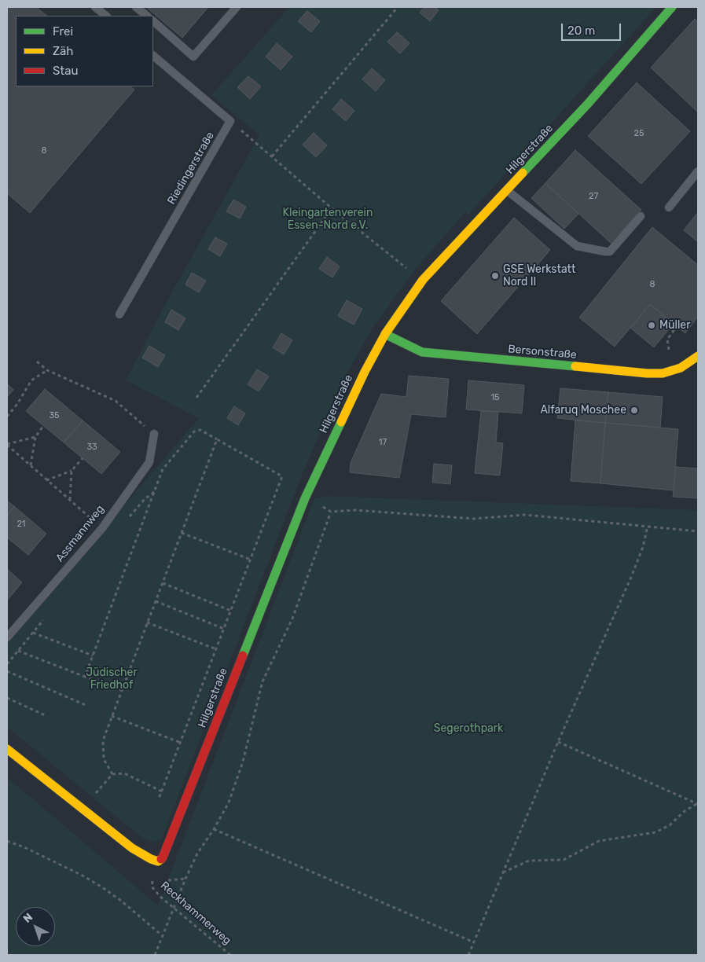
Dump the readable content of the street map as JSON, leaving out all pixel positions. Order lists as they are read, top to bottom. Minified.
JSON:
{"streets":{"street":["Hilgerstraße","Bersonstraße"],"lane":["Riedingerstraße","Assmannweg"],"path":["Reckhammerweg"]},"crossings":[["Hilgerstraße","Bersonstraße"],["Hilgerstraße","Reckhammerweg"]],"parks":["Kleingartenverein Essen-Nord e.V.","Jüdischer Friedhof","Segerothpark"],"places":["GSE Werkstatt Nord II","Müller","Alfaruq Moschee"],"house_numbers":["25","8","27","8","15","35","17","33","21"],"legend":["Frei","Zäh","Stau"],"scale_bar":"20 m","north":"top left"}
